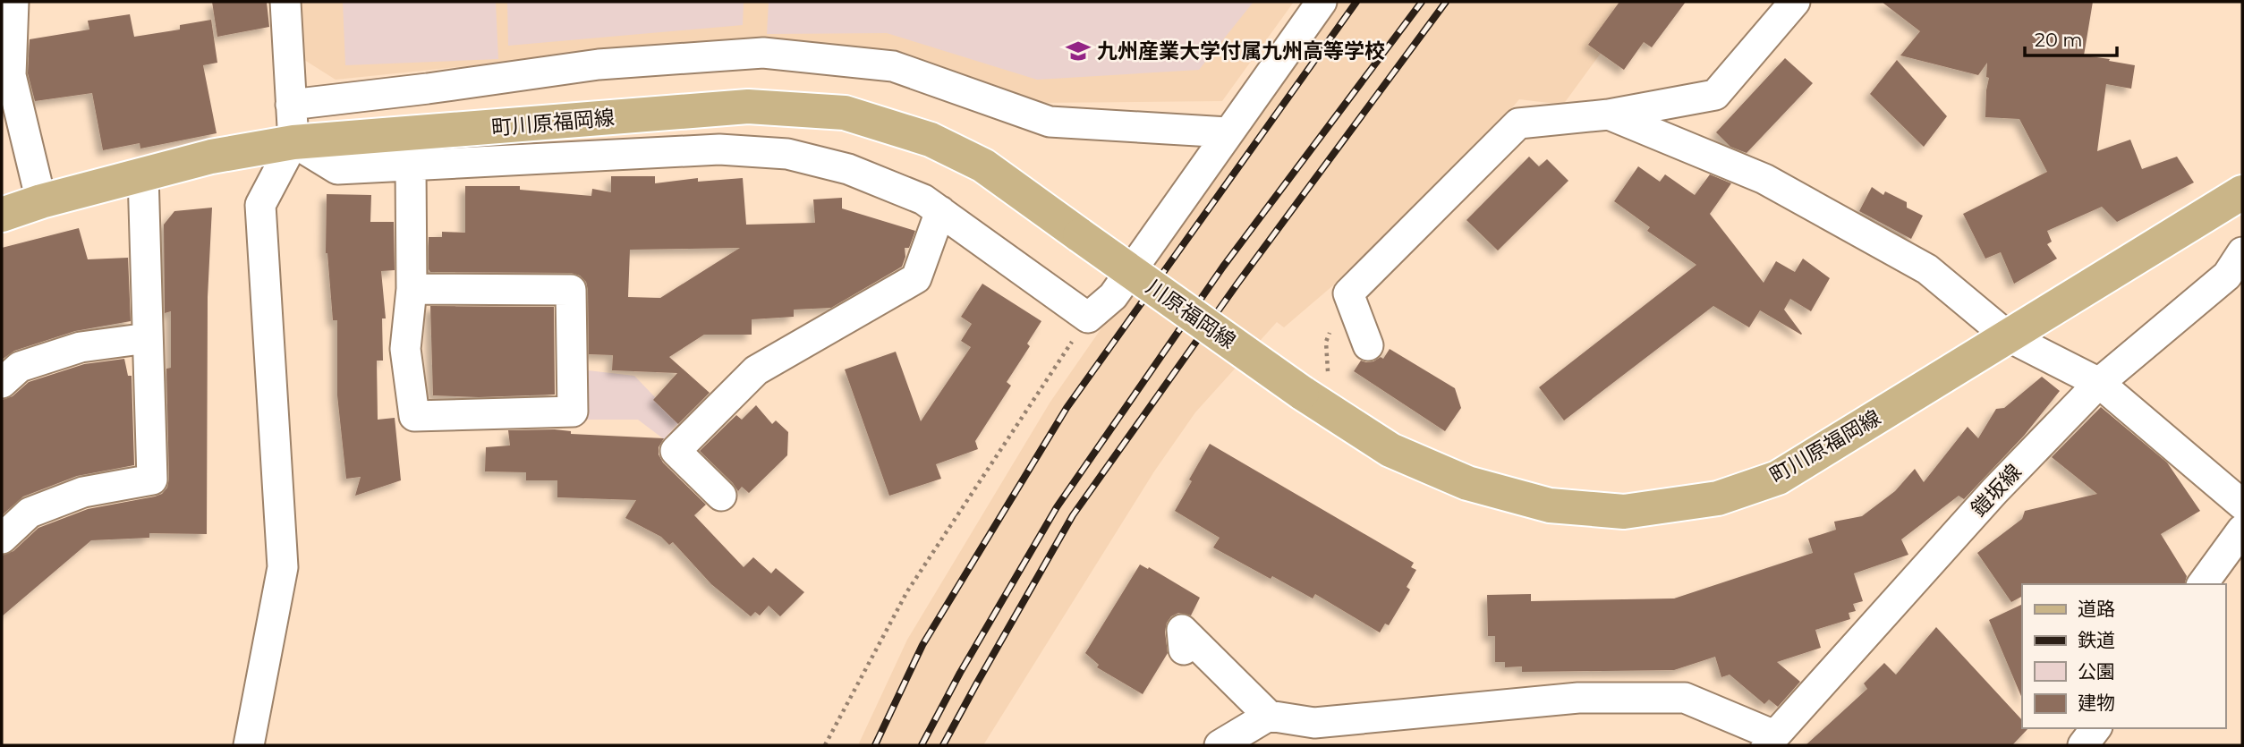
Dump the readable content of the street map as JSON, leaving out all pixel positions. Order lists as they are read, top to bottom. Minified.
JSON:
{"streets":{"main road":["町川原福岡線","川原福岡線"],"street":["鎧坂線"]},"crossings":[["町川原福岡線","川原福岡線"]],"places":{"school or university":["九州産業大学付属九州高等学校"]},"legend":["道路","鉄道","公園","建物"],"scale_bar":"20 m"}
